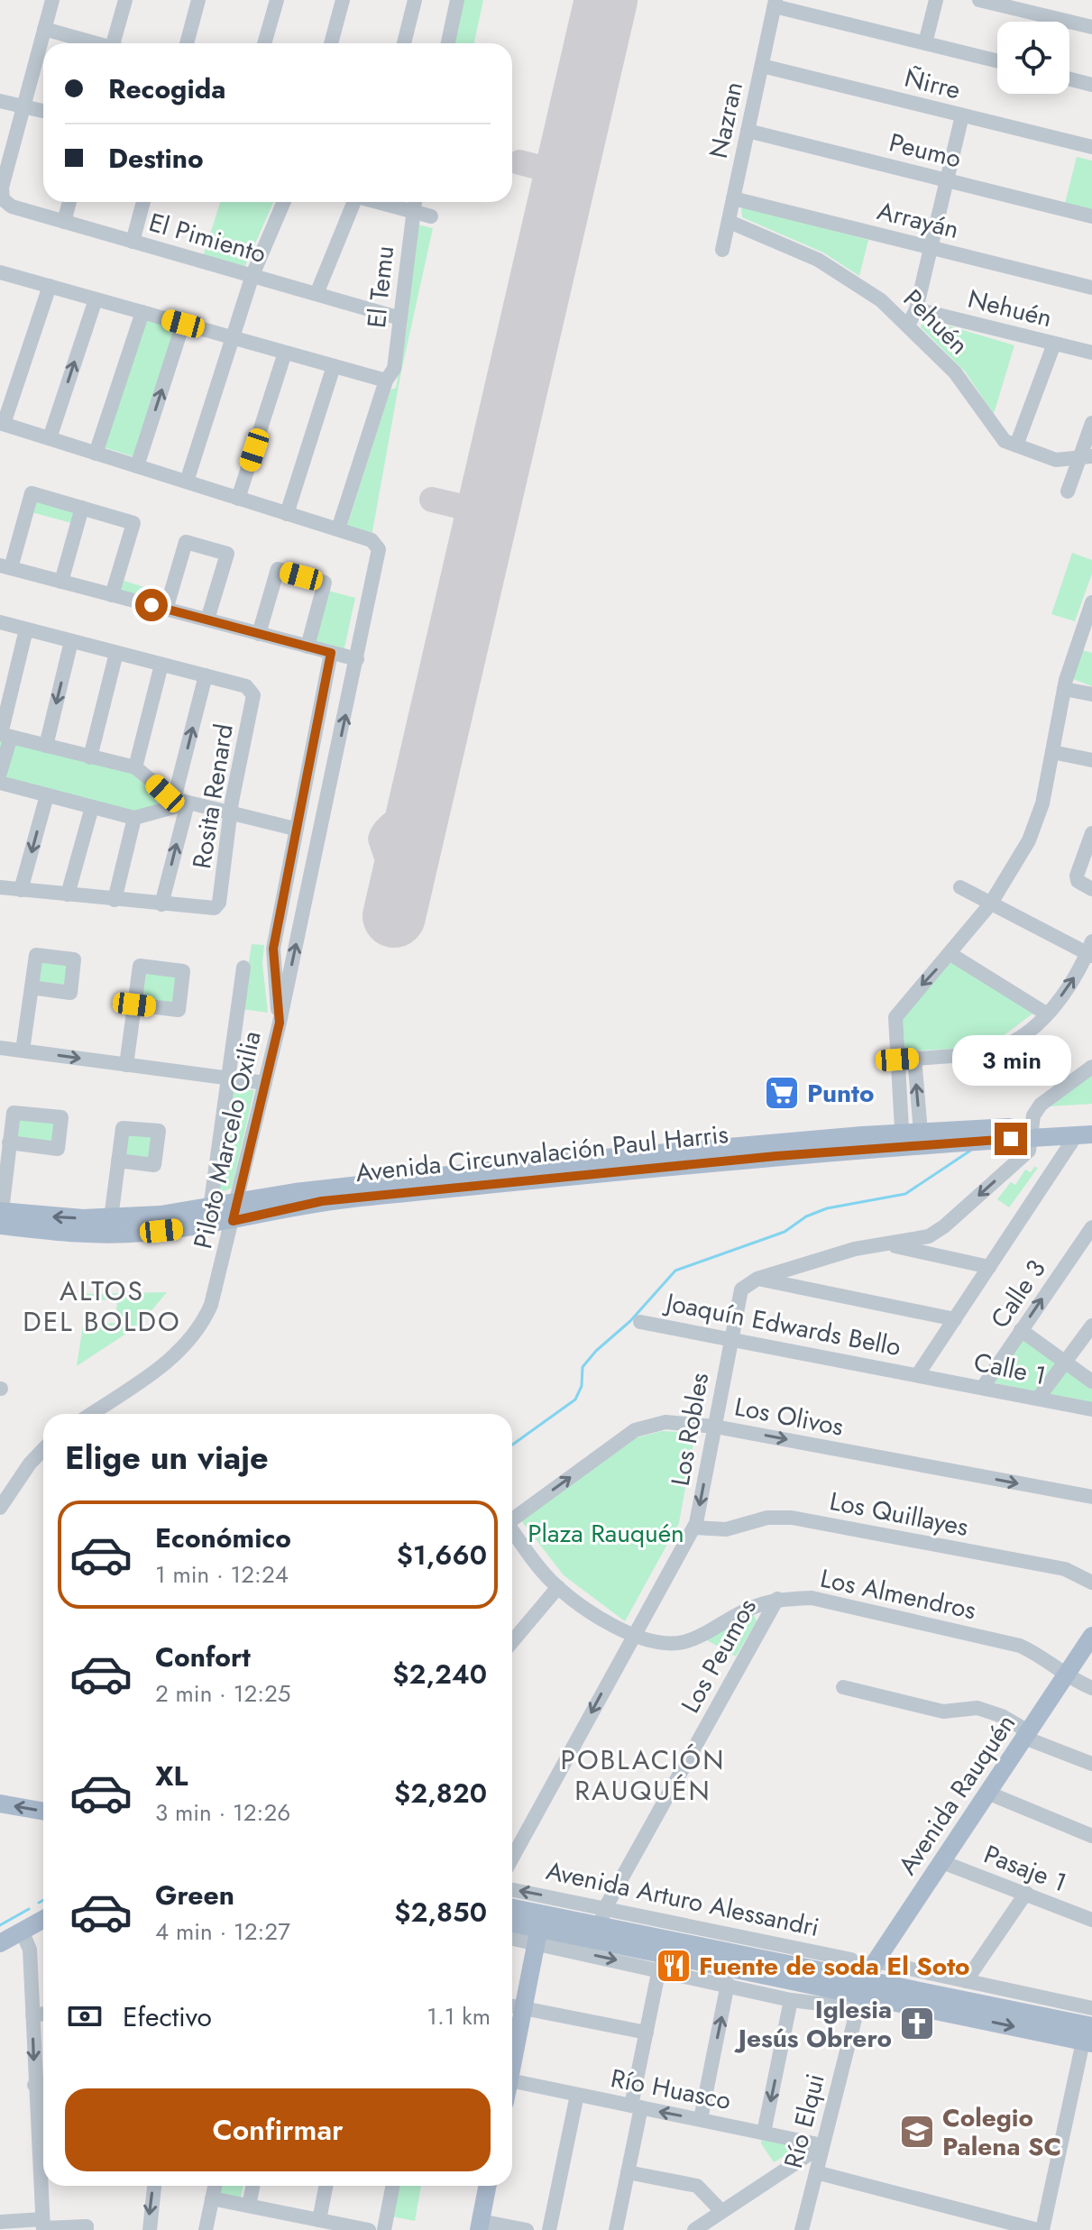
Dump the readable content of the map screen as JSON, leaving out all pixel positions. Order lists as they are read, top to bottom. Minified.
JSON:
{"streets":{"main road":["Avenida Circunvalación Paul Harris","Avenida Rauquén","Avenida Arturo Alessandri"],"street":["Ñirre","Nazran","Peumo","Arrayán","El Pimiento","El Temu","Nehuén","Pehuén","Rosita Renard","Piloto Marcelo Oxilia","Calle 3","Joaquín Edwards Bello","Calle 1","Los Olivos","Los Robles","Los Quillayes","Los Almendros","Los Peumos","Pasaje 1","Río Huasco","Río Elqui"]},"crossings":[["Ñirre","Nazran"],["Nazran","Peumo"],["Nazran","Arrayán"],["Nazran","Pehuén"],["El Pimiento","El Temu"],["El Temu","Piloto Marcelo Oxilia"],["Piloto Marcelo Oxilia","Avenida Circunvalación Paul Harris"],["Calle 3","Calle 1"],["Joaquín Edwards Bello","Calle 1"],["Joaquín Edwards Bello","Los Robles"],["Los Olivos","Los Robles"],["Los Robles","Los Quillayes"],["Los Robles","Los Almendros"],["Los Almendros","Los Peumos"],["Los Almendros","Avenida Rauquén"],["Los Peumos","Avenida Arturo Alessandri"],["Avenida Rauquén","Pasaje 1"],["Avenida Rauquén","Avenida Arturo Alessandri"],["Avenida Rauquén","Río Elqui"],["Avenida Arturo Alessandri","Río Elqui"],["Río Huasco","Río Elqui"]],"one_way":["Los Olivos","Los Robles"],"districts":["ALTOS DEL BOLDO","POBLACIÓN RAUQUÉN"],"parks":["Plaza Rauquén"],"places":{"supermarket":["Punto"],"restaurant":["Fuente de soda El Soto"],"church":["Iglesia Jesús Obrero"],"school or university":["Colegio Palena SC"]},"page":{"banner":["Recogida","Destino"],"bubble":"3 min","heading":"Elige un viaje","list":[{"name":"Económico","note":"1 min · 12:24","value":"$1,660"},{"name":"Confort","note":"2 min · 12:25","value":"$2,240"},{"name":"XL","note":"3 min · 12:26","value":"$2,820"},{"name":"Green","note":"4 min · 12:27","value":"$2,850"}],"pay":["Efectivo","1.1 km"],"buttons":"Confirmar"}}
